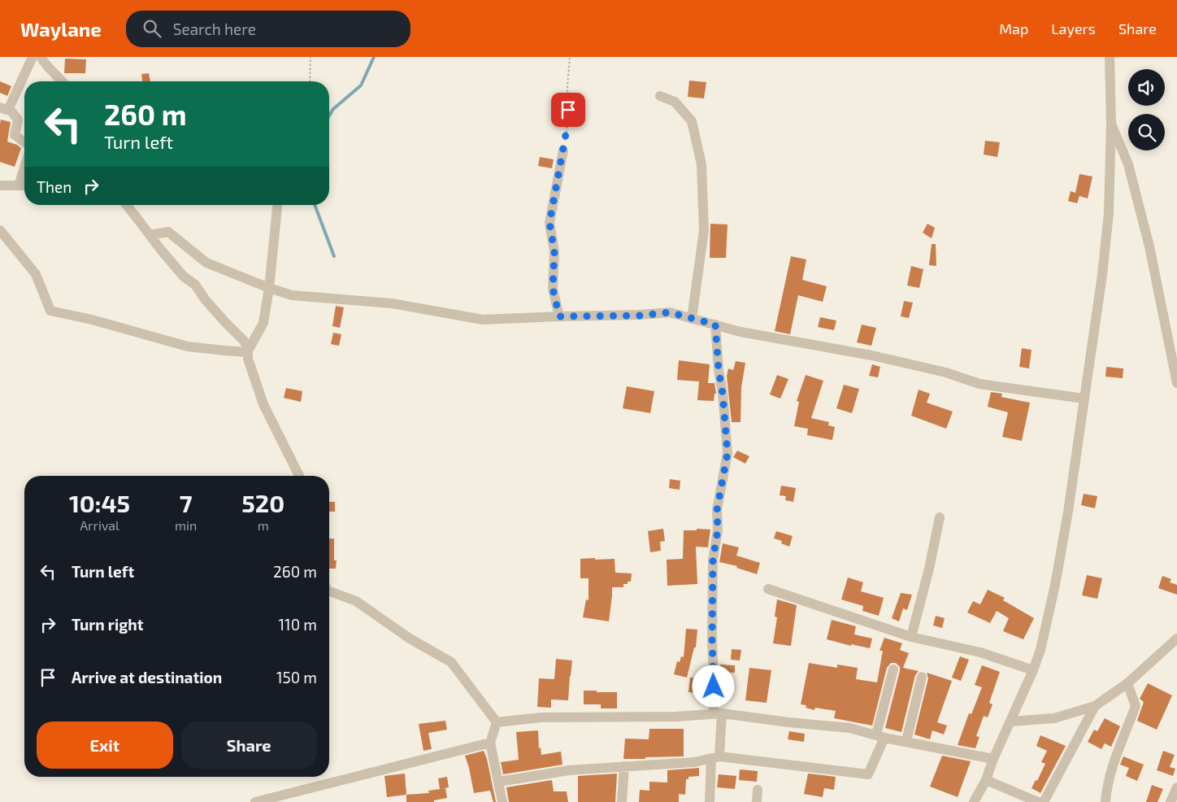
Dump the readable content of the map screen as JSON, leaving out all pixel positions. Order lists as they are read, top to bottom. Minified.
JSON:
{"page":{"header":"Waylane","search":"Search here","nav":["Map","Layers","Share"],"turn":["260 m","Turn left"],"then":"Then","eta":["10:45","Arrival","7","min","520","m"],"list":[{"name":"Turn left","value":"260 m"},{"name":"Turn right","value":"110 m"},{"name":"Arrive at destination","value":"150 m"}],"buttons":["Exit","Share"]}}
